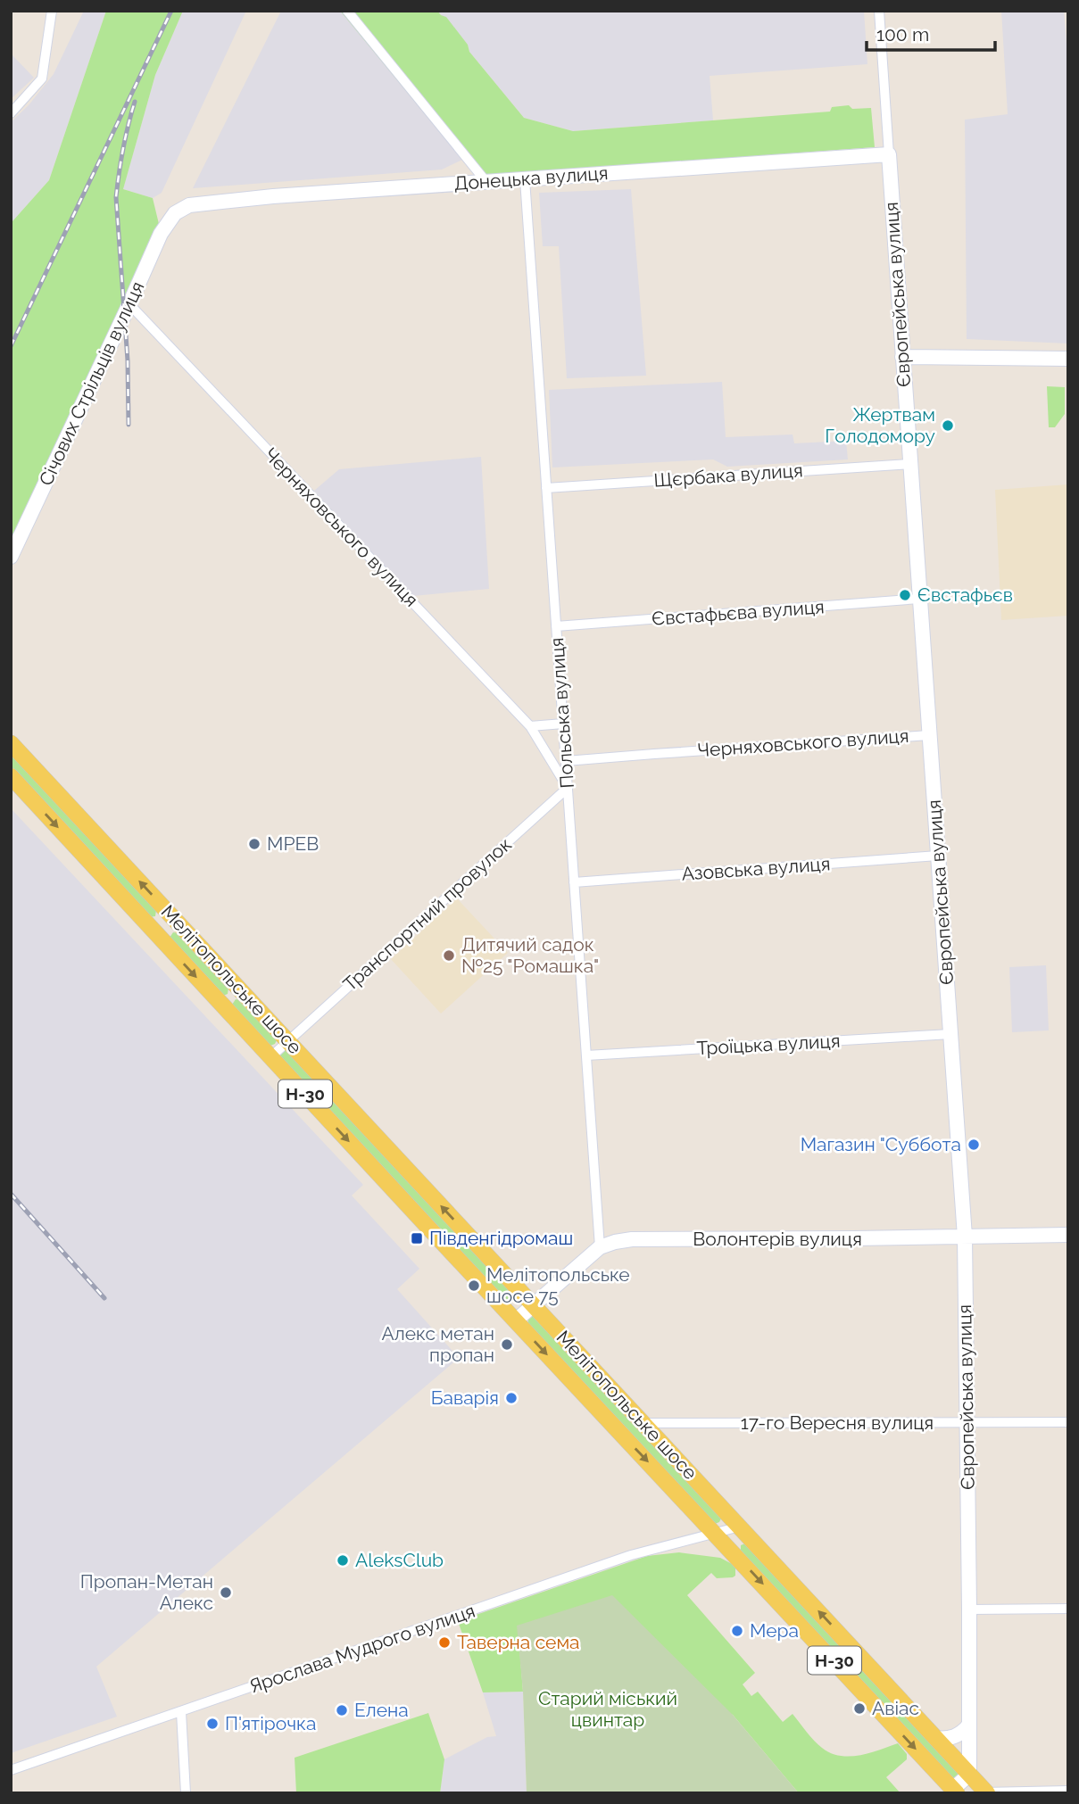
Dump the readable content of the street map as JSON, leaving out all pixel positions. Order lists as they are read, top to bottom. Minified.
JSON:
{"streets":{"main road":["Мелітопольське шосе","Н-30"],"street":["Донецька вулиця","Європейська вулиця","Січових Стрільців вулиця","Щєрбака вулиця","Черняховського вулиця","Євстафьєва вулиця","Польська вулиця","Азовська вулиця","Транспортний провулок","Троїцька вулиця","Волонтерів вулиця","17-го Вересня вулиця","Ярослава Мудрого вулиця"]},"crossings":[["Донецька вулиця","Європейська вулиця"],["Донецька вулиця","Січових Стрільців вулиця"],["Донецька вулиця","Польська вулиця"],["Європейська вулиця","Щєрбака вулиця"],["Європейська вулиця","Черняховського вулиця"],["Європейська вулиця","Євстафьєва вулиця"],["Європейська вулиця","Азовська вулиця"],["Європейська вулиця","Мелітопольське шосе"],["Європейська вулиця","Троїцька вулиця"],["Європейська вулиця","Волонтерів вулиця"],["Європейська вулиця","17-го Вересня вулиця"],["Січових Стрільців вулиця","Черняховського вулиця"],["Щєрбака вулиця","Польська вулиця"],["Черняховського вулиця","Польська вулиця"],["Черняховського вулиця","Транспортний провулок"],["Євстафьєва вулиця","Польська вулиця"],["Польська вулиця","Азовська вулиця"],["Польська вулиця","Транспортний провулок"],["Польська вулиця","Троїцька вулиця"],["Польська вулиця","Волонтерів вулиця"],["Транспортний провулок","Мелітопольське шосе"],["Мелітопольське шосе","Волонтерів вулиця"],["Мелітопольське шосе","17-го Вересня вулиця"],["Мелітопольське шосе","Ярослава Мудрого вулиця"]],"parks":["Старий міський цвинтар"],"places":{"other":["Жертвам Голодомору","Євстафьєв","МРЕВ","Дитячий садок №25 \"Ромашка\"","Магазин \"Суббота","Мелітопольське шосе 75","Алекс метан пропан","Баварія","AleksClub","Пропан-Метан Алекс","Мера","Таверна сема","Авіас","Елена","П'ятірочка"],"transit":["Південгідромаш"]},"scale_bar":"100 m"}
